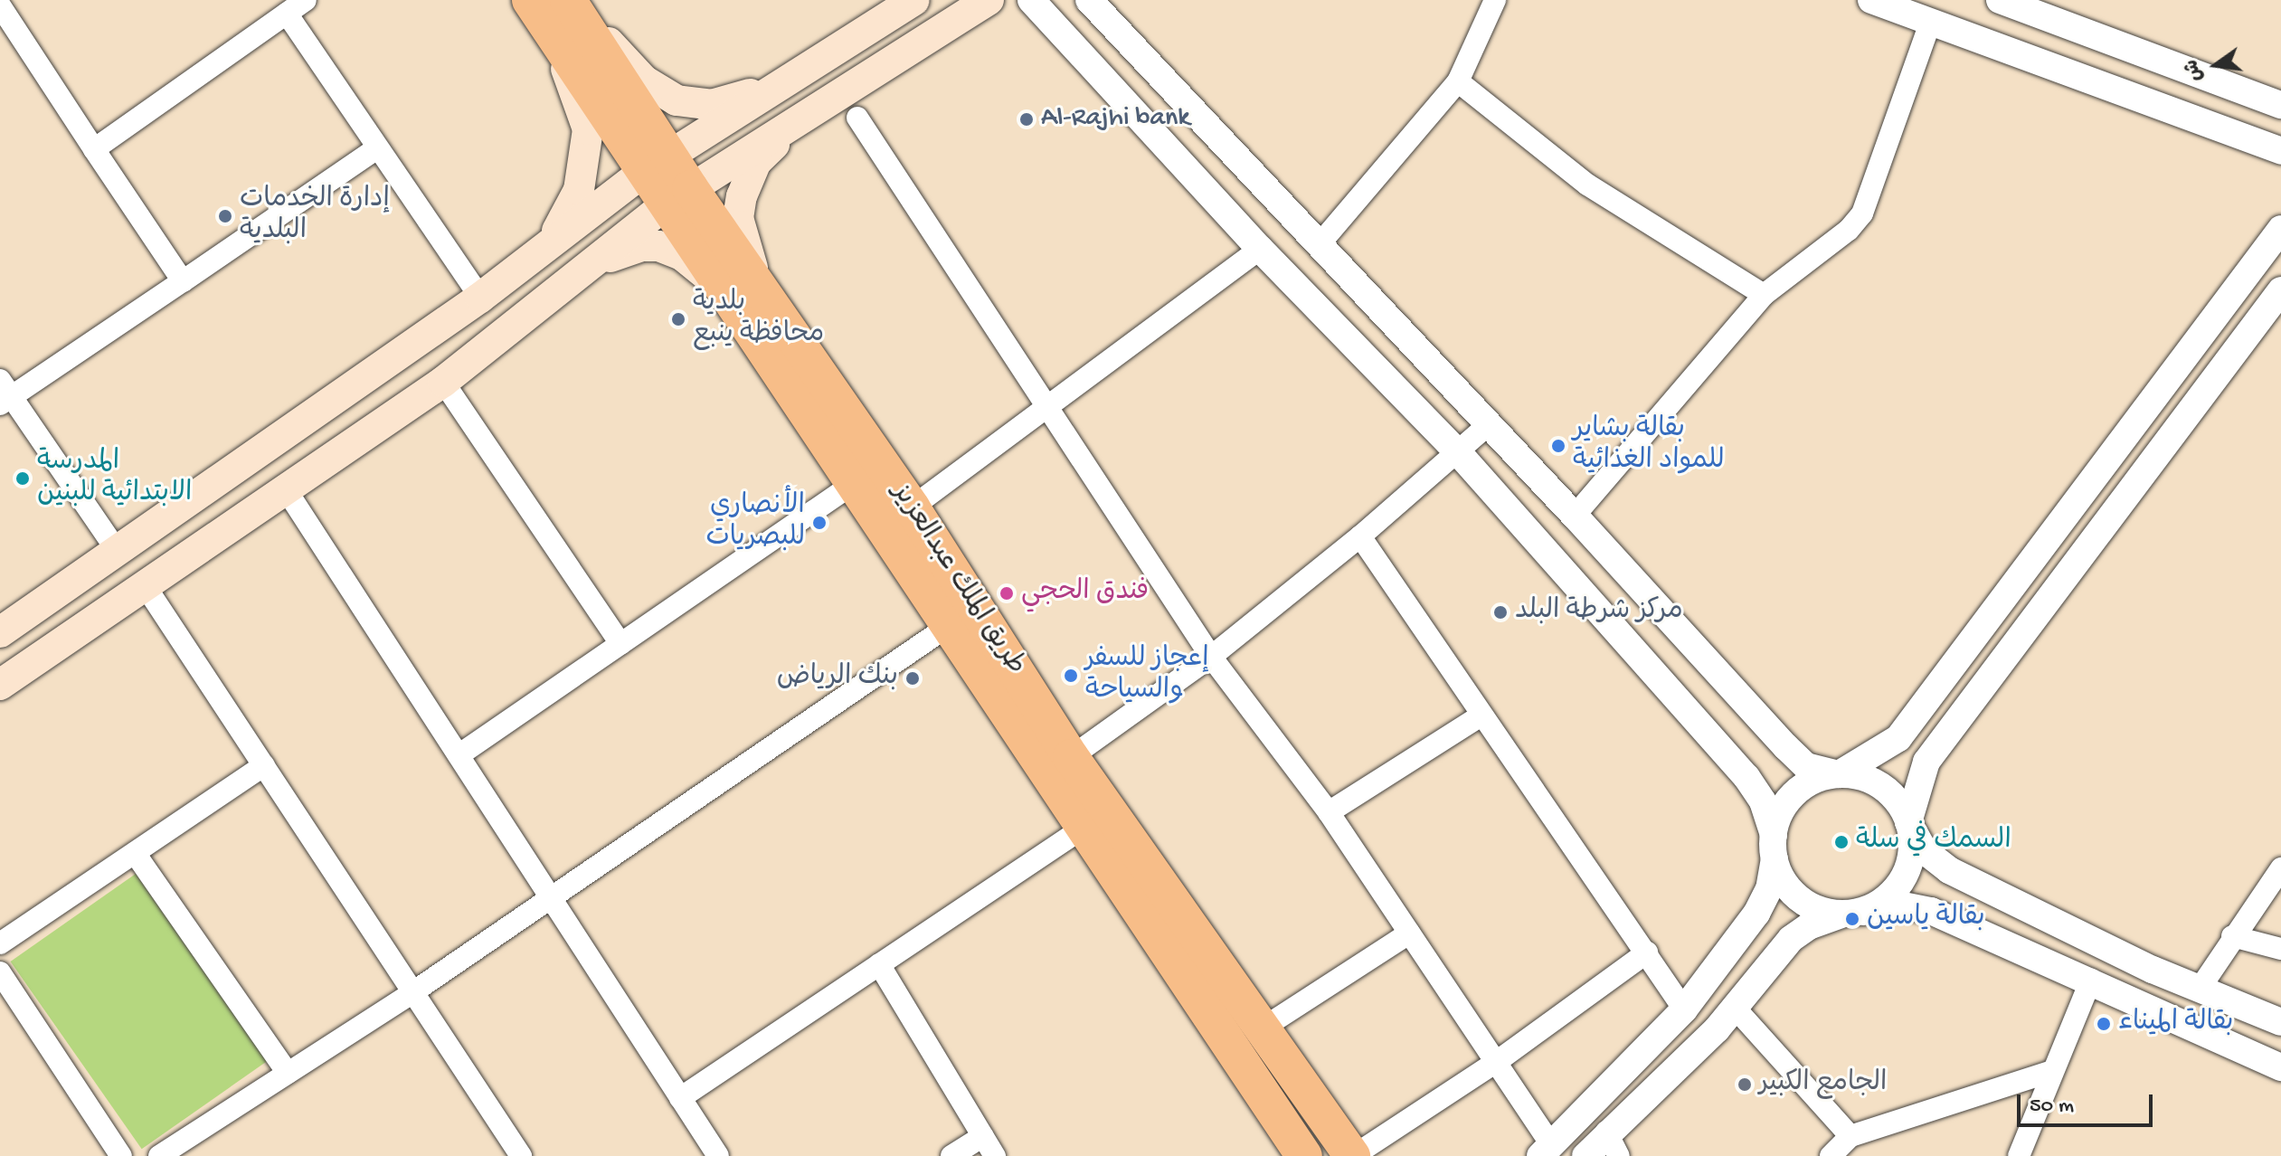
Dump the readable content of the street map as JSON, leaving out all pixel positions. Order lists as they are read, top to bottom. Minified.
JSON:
{"streets":{"highway":["طريق الملك عبدالعزيز"]},"places":["Al-Rajhi bank","إدارة الخدمات البلدية","بلدية محافظة ينبع","بقالة بشاير للمواد الغذائية","المدرسة الابتدائية للبنين","الأنصاري للبصريات","فندق الحجي","مركز شرطة البلد","إعجاز للسفر والسياحة","بنك الرياض","السمك في سلة","بقالة ياسين","بقالة الميناء","الجامع الكبير"],"scale_bar":"50 m","north":"left"}
